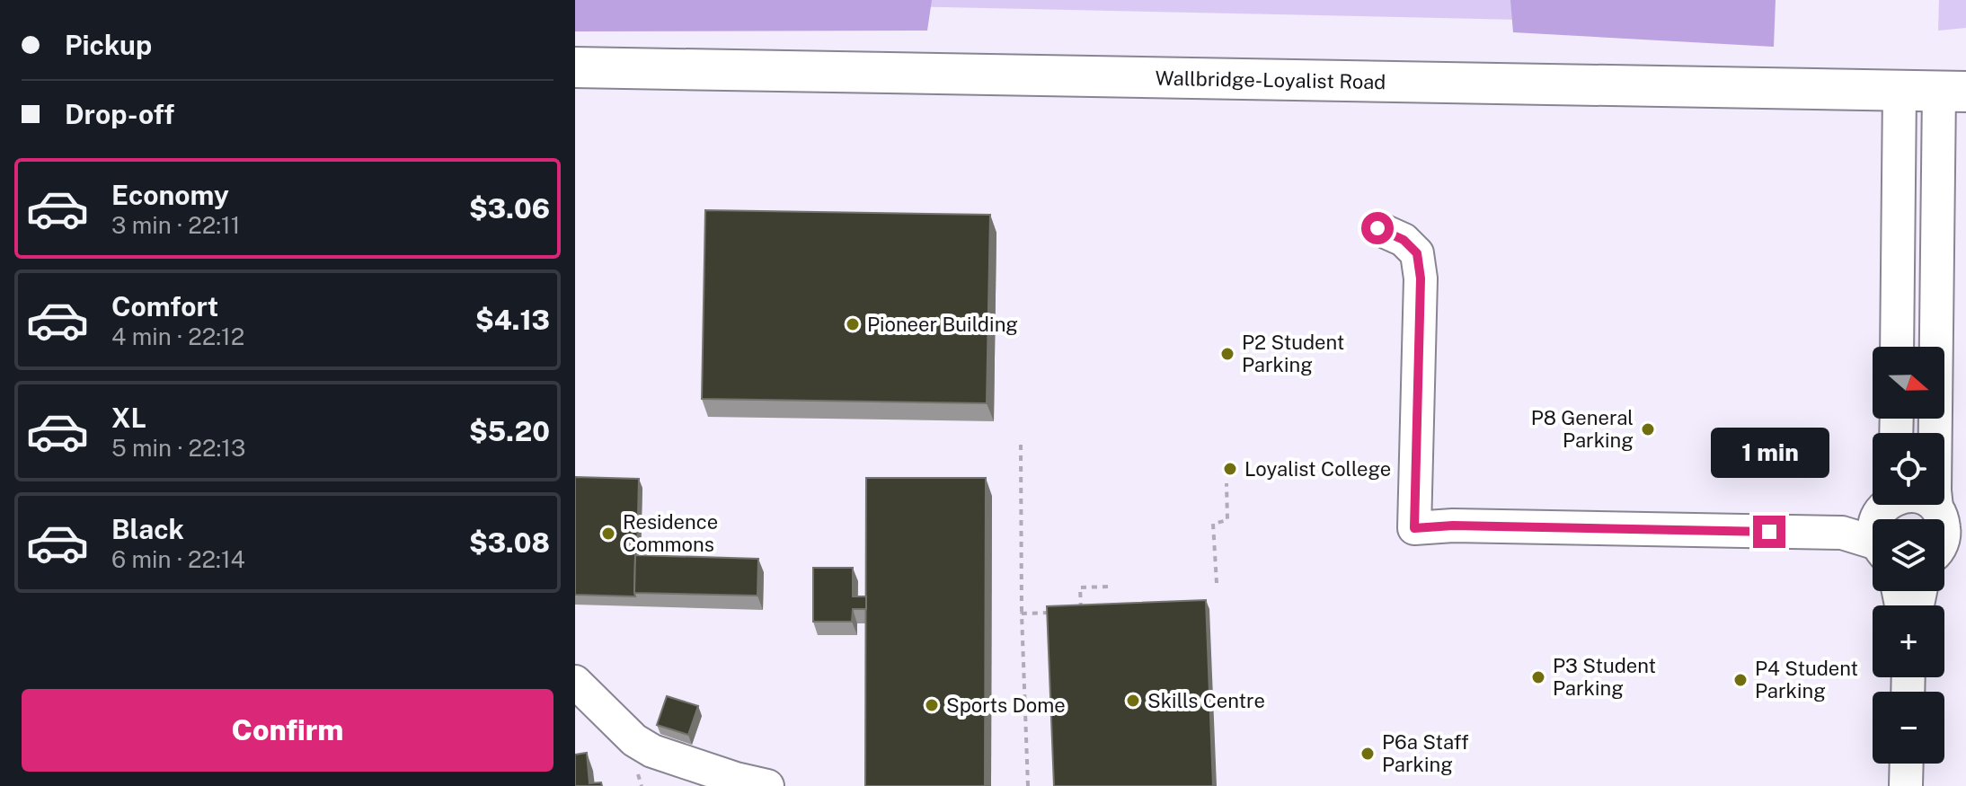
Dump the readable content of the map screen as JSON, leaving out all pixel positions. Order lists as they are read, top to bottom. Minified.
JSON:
{"streets":{"main road":["Wallbridge-Loyalist Road"]},"places":["Pioneer Building","P2 Student Parking","P8 General Parking","Loyalist College","Residence Commons","P3 Student Parking","P4 Student Parking","Skills Centre","Sports Dome","P6a Staff Parking"],"north":"right","page":{"banner":["Pickup","Drop-off"],"list":[{"name":"Economy","note":"3 min · 22:11","value":"$3.06"},{"name":"Comfort","note":"4 min · 22:12","value":"$4.13"},{"name":"XL","note":"5 min · 22:13","value":"$5.20"},{"name":"Black","note":"6 min · 22:14","value":"$3.08"}],"map_buttons":["+","−"],"bubble":"1 min","buttons":"Confirm"}}
